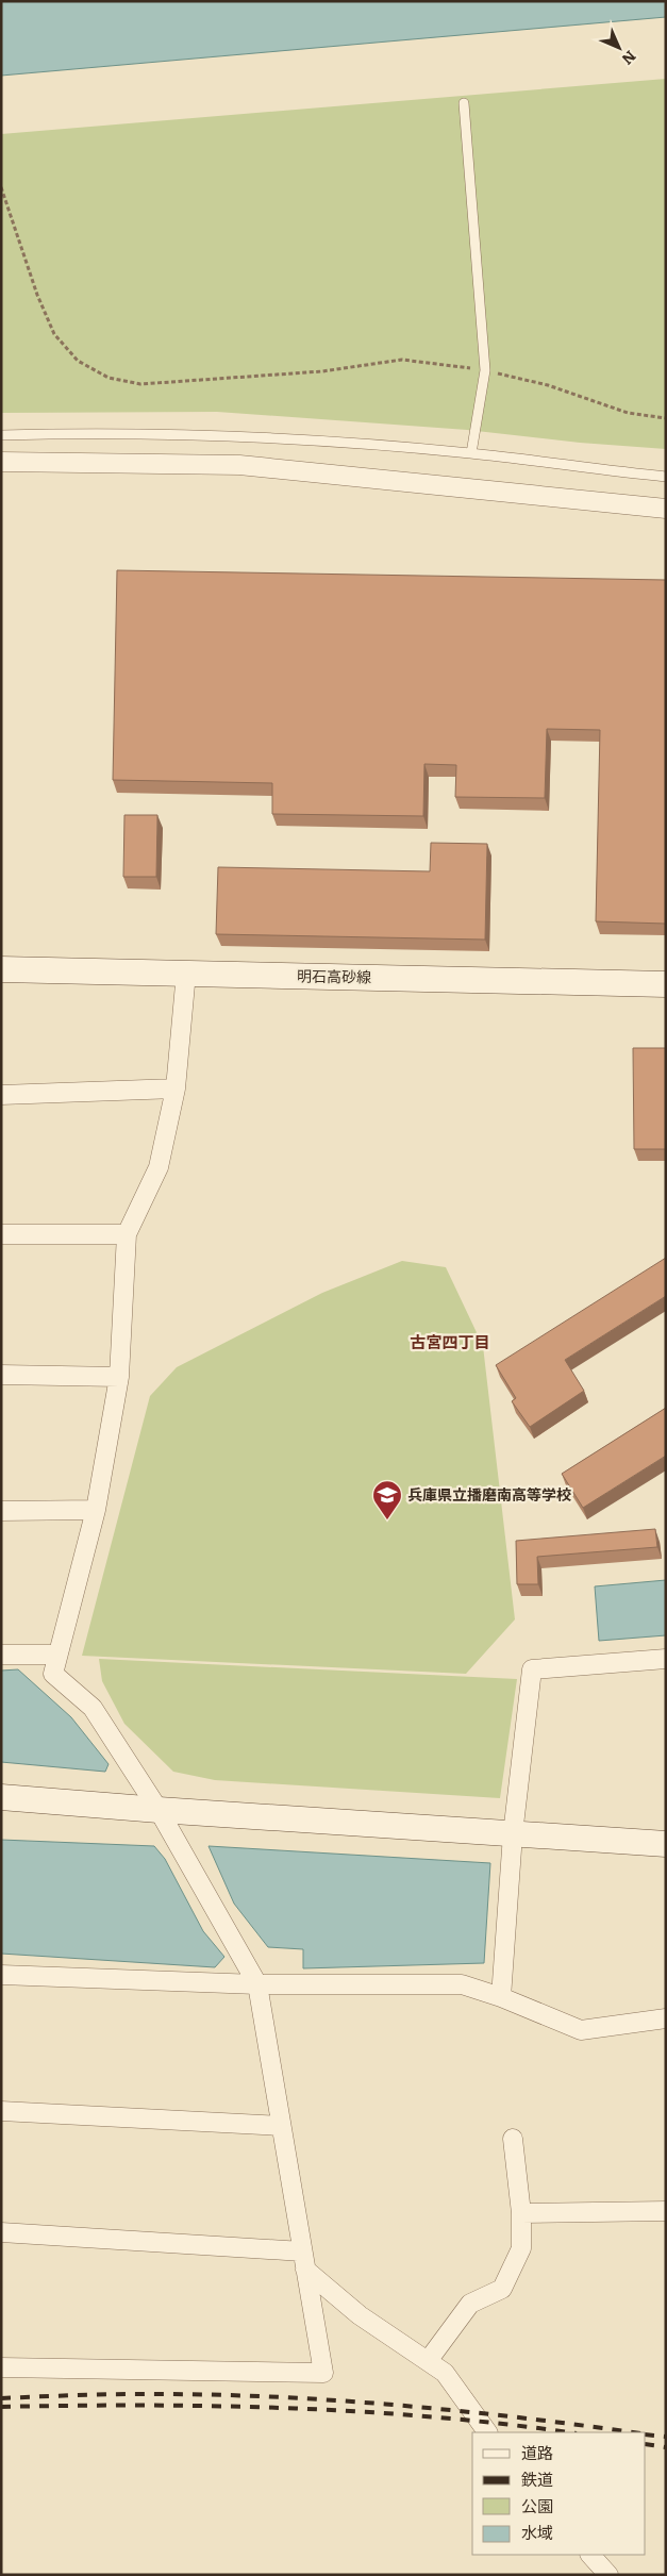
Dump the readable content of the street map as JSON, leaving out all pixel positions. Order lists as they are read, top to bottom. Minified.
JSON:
{"streets":{"street":["明石高砂線"]},"districts":["古宮四丁目"],"places":{"school or university":["兵庫県立播磨南高等学校"]},"legend":["道路","鉄道","公園","水域"],"north":"bottom right"}
